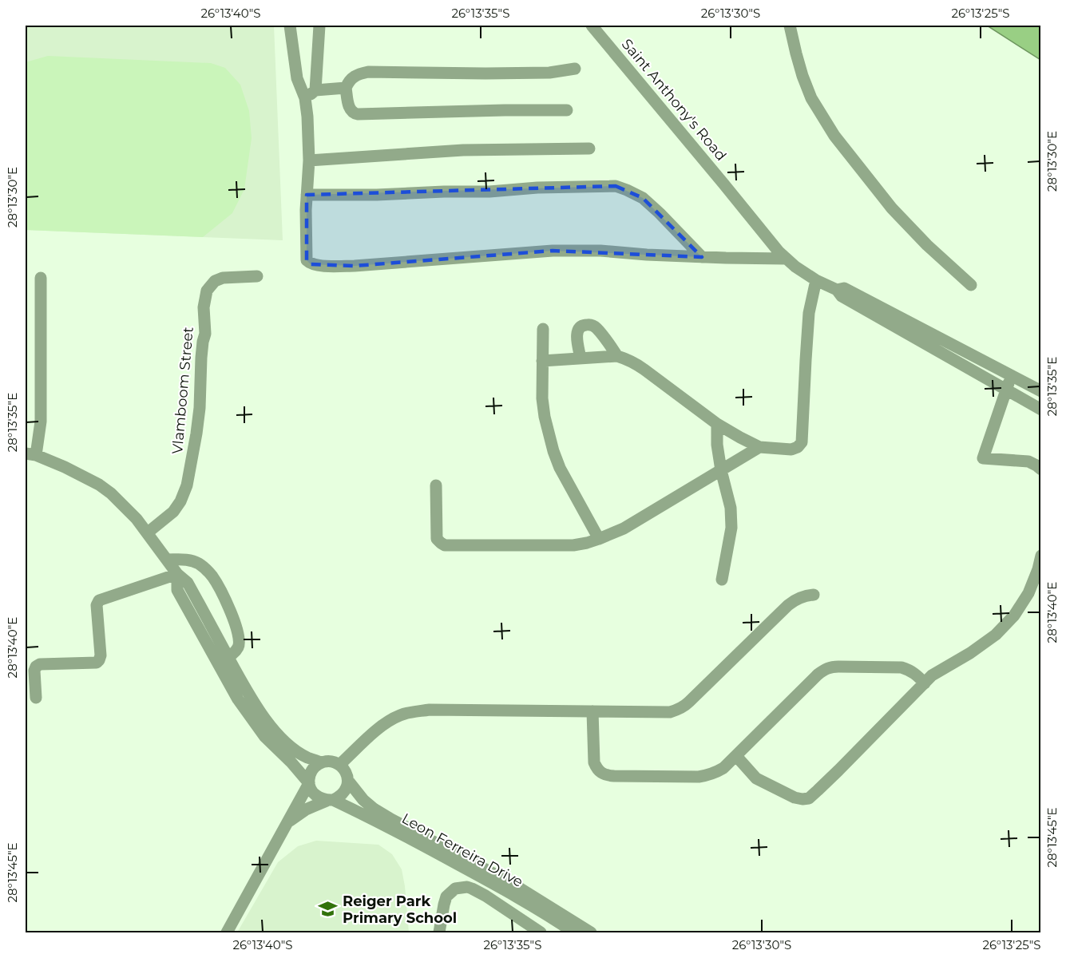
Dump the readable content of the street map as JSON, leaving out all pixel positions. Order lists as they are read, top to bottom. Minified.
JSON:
{"streets":{"street":["Saint Anthony's Road","Vlamboom Street","Leon Ferreira Drive"]},"places":{"school or university":["Reiger Park Primary School"]},"coordinates":["26°13'40\"S","26°13'35\"S","26°13'30\"S","26°13'25\"S","28°13'30\"E","28°13'35\"E","28°13'40\"E","28°13'45\"E"]}
